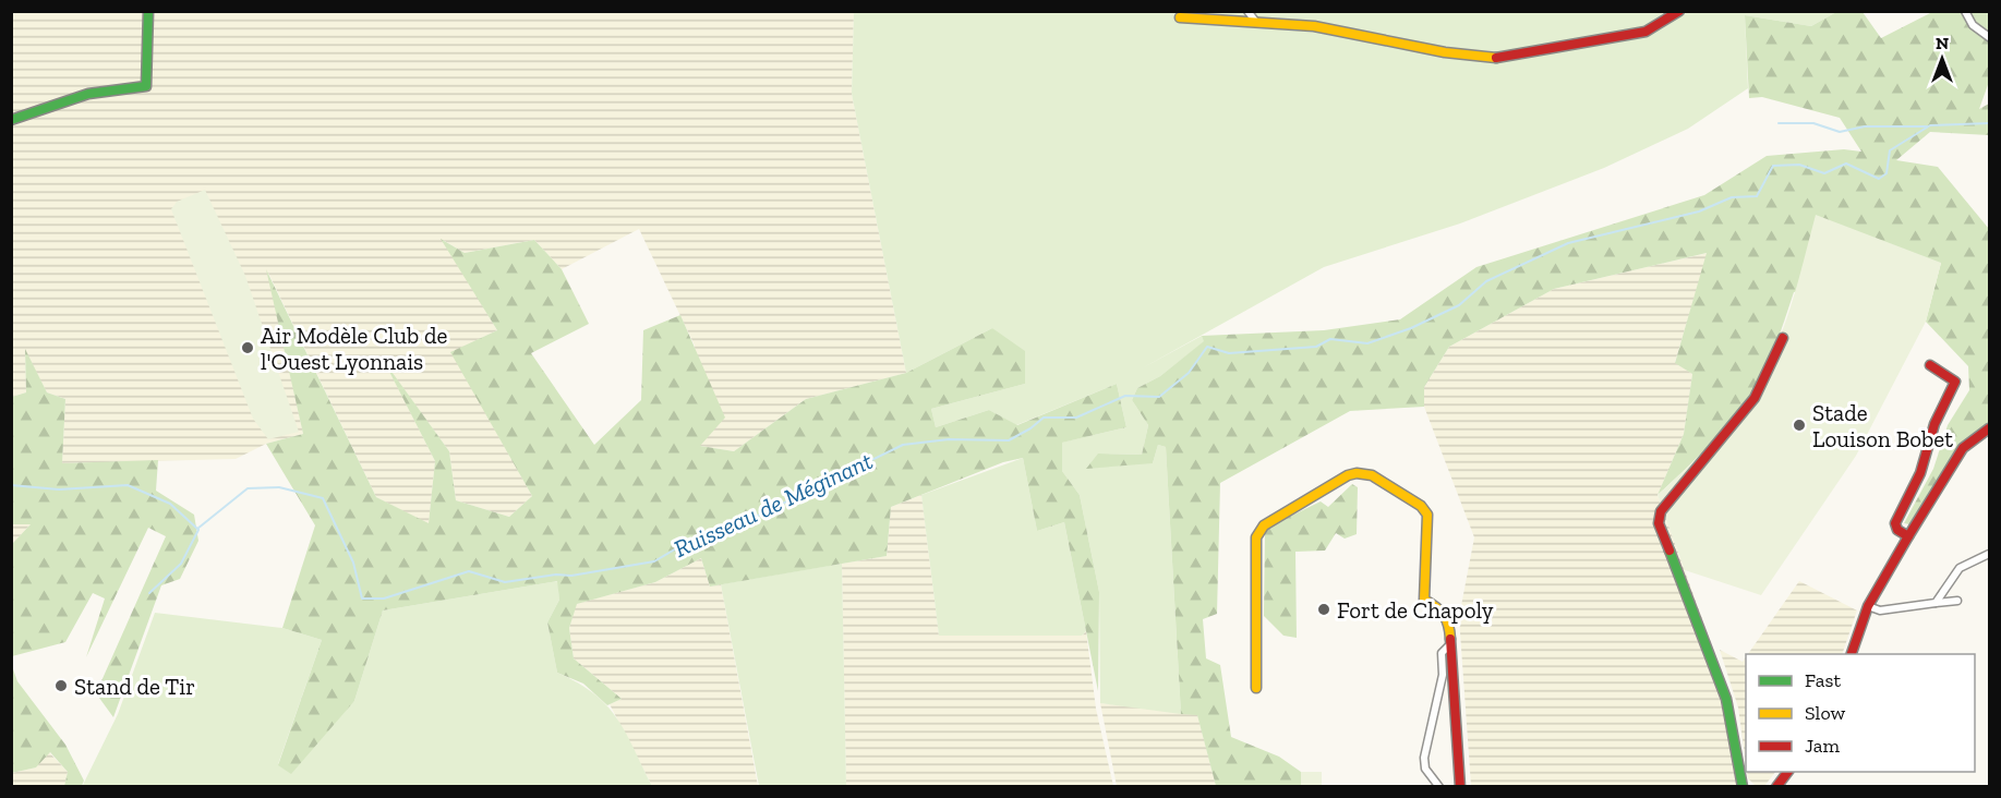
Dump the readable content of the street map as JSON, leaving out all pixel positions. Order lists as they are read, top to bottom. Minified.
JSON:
{"water":["Ruisseau de Méginant"],"places":["Air Modèle Club de l'Ouest Lyonnais","Stade Louison Bobet","Fort de Chapoly","Stand de Tir"],"legend":["Fast","Slow","Jam"],"north":"top"}
